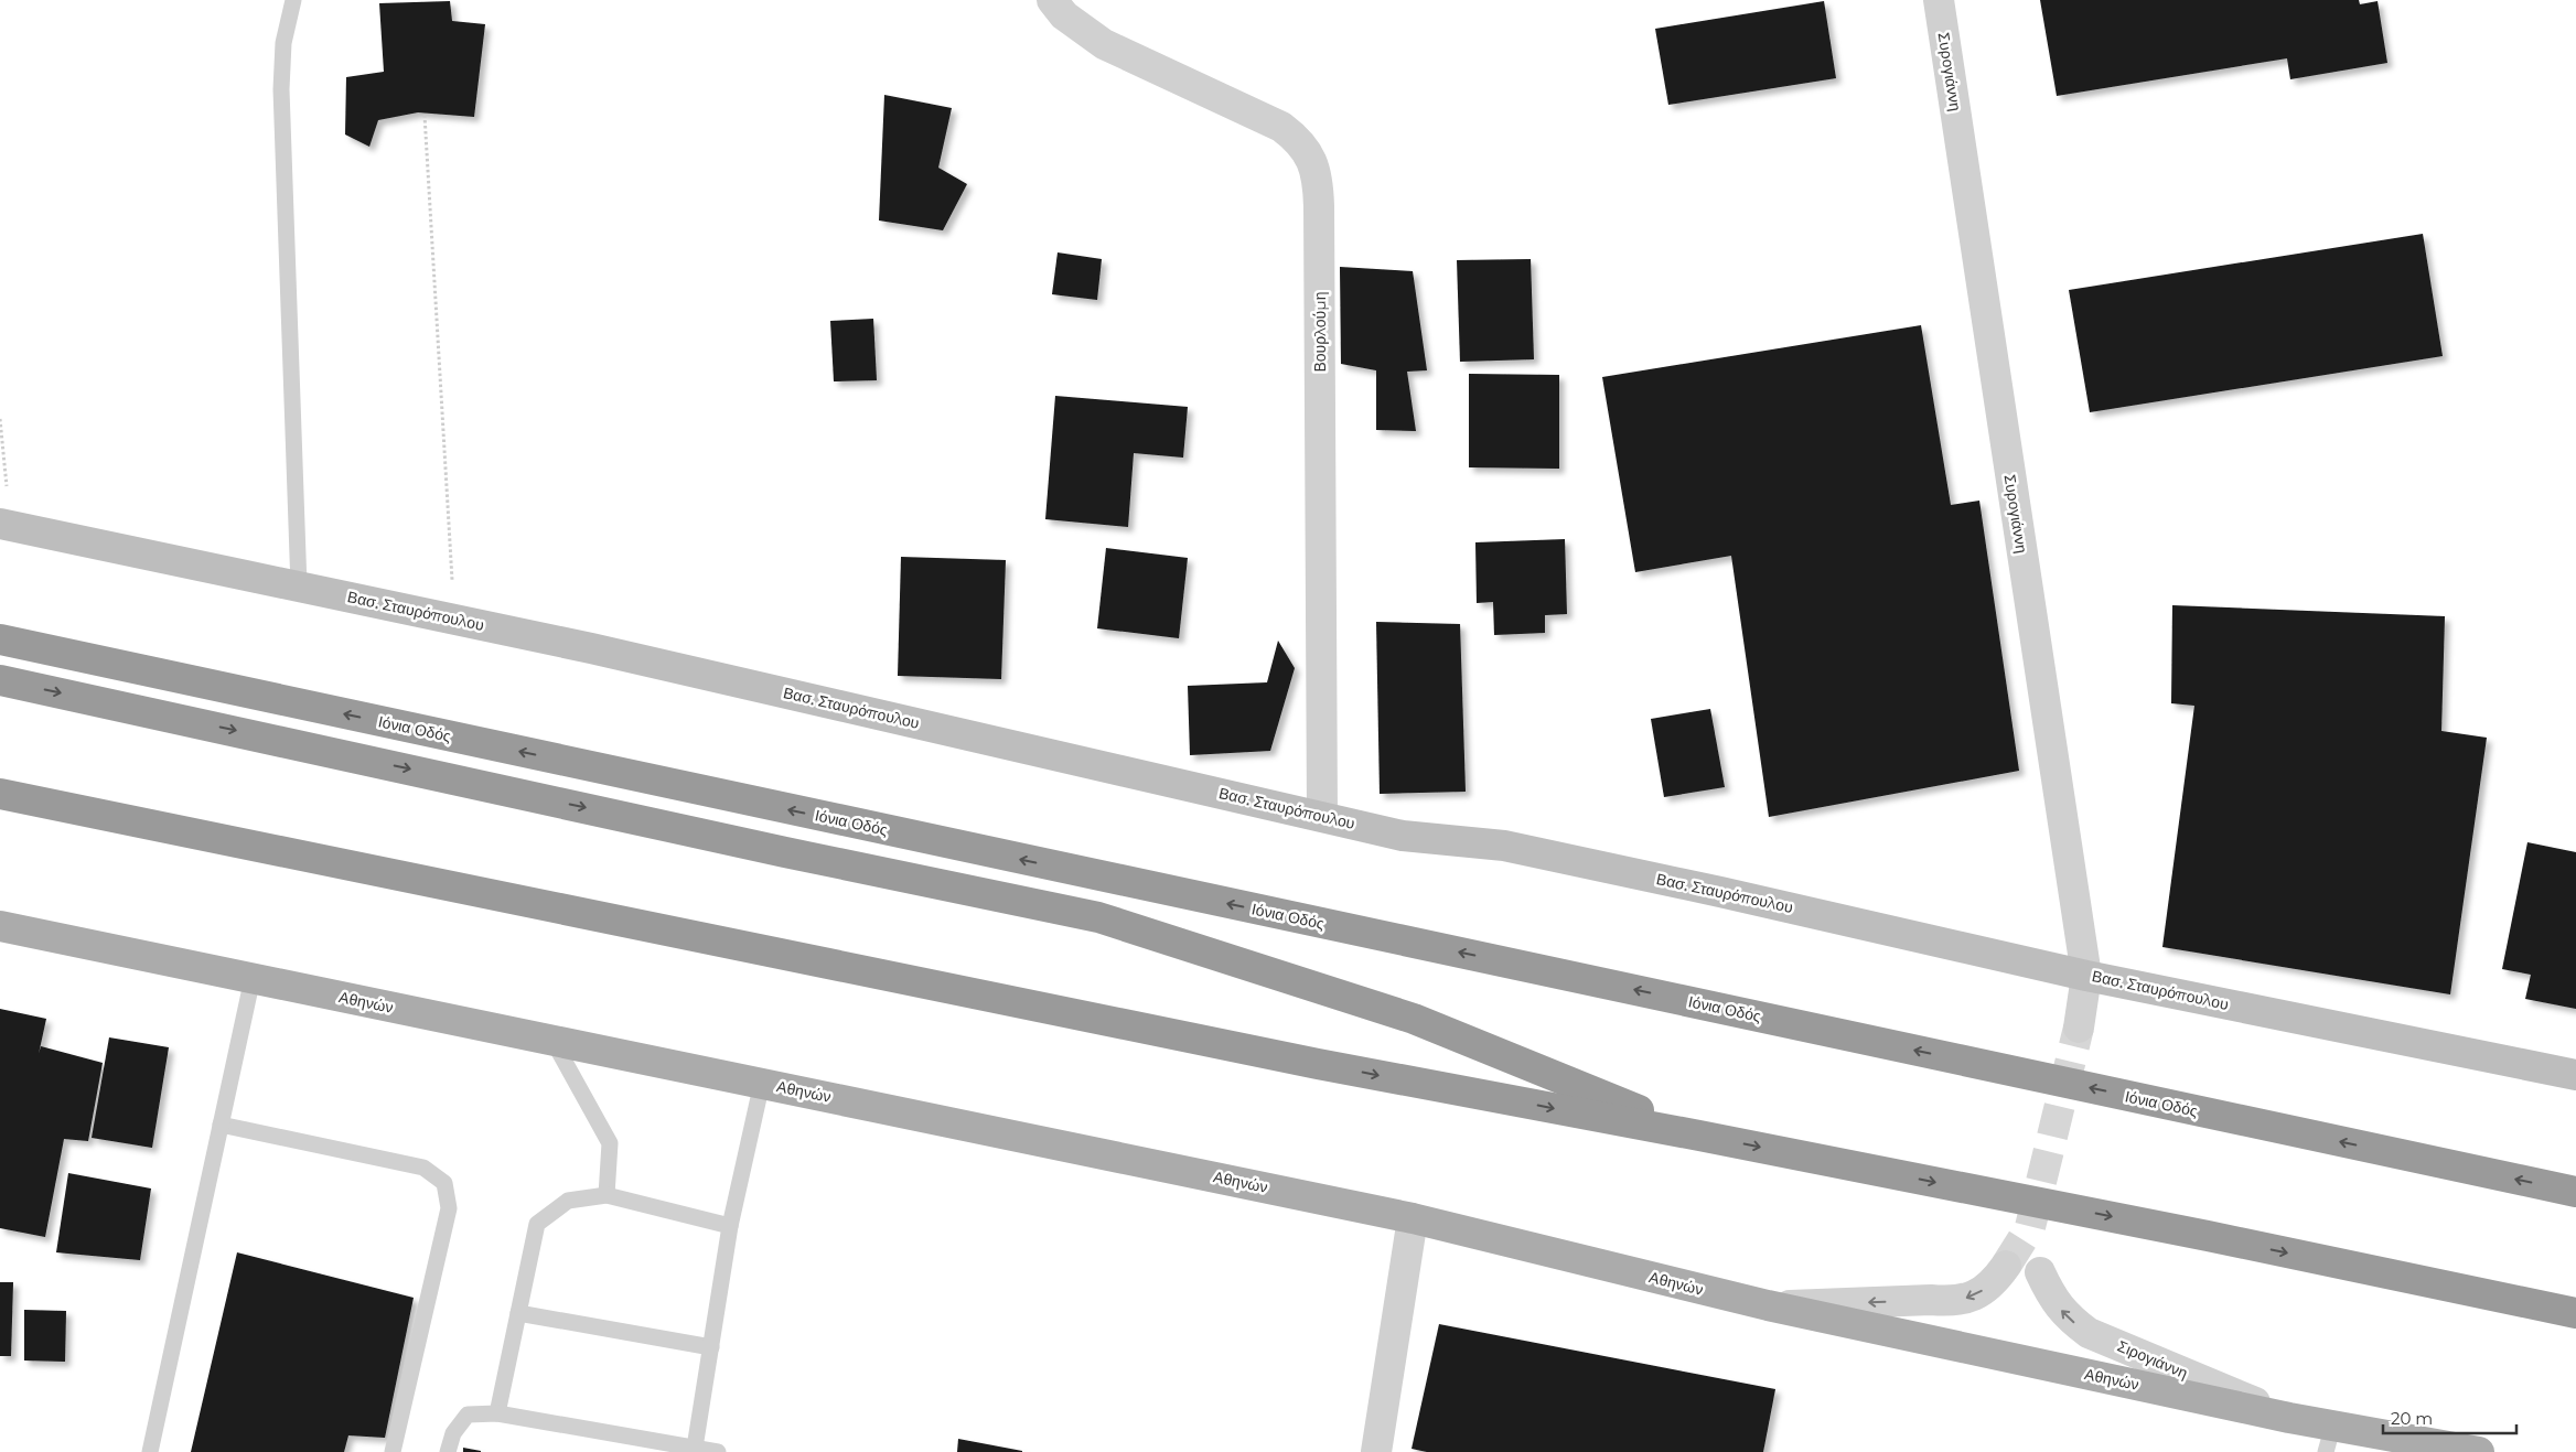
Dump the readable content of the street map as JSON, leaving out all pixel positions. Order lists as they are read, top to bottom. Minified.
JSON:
{"streets":{"highway":["Ιόνια Οδός"],"main road":["Αθηνών"],"street":["Συρογιάννη","Βουρλούμη","Βασ. Σταυρόπουλου","Σιρογιάννη"]},"crossings":[["Συρογιάννη","Βασ. Σταυρόπουλου"],["Βουρλούμη","Βασ. Σταυρόπουλου"],["Αθηνών","Σιρογιάννη"]],"one_way":["Σιρογιάννη"],"scale_bar":"20 m"}
